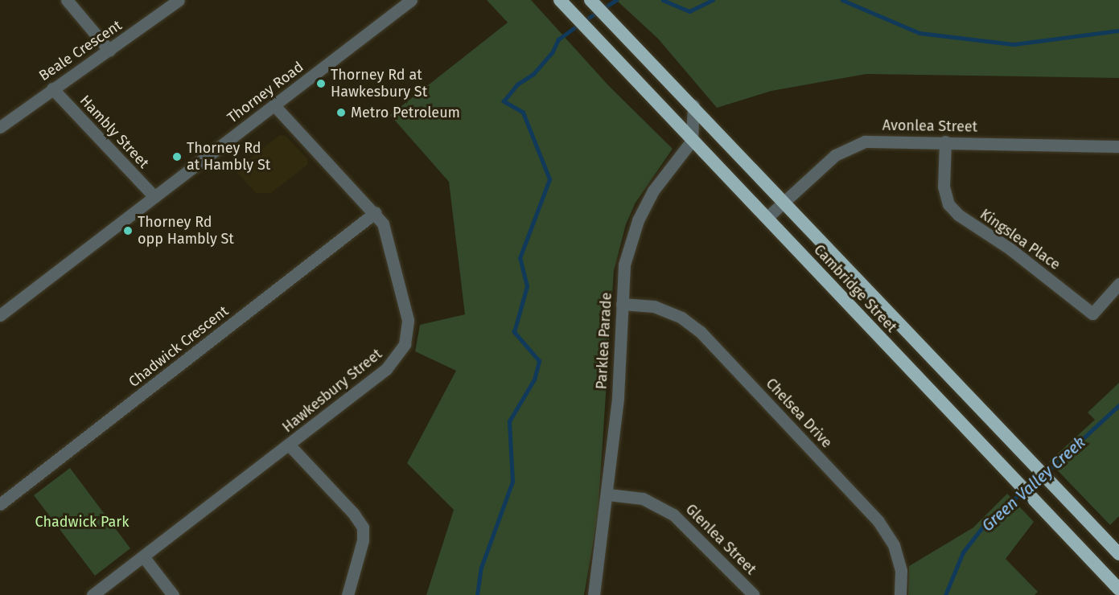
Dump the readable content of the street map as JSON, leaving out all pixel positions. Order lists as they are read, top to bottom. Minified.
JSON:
{"streets":{"highway":["Cambridge Street"],"street":["Beale Crescent","Thorney Road","Avonlea Street","Hambly Street","Kingslea Place","Parklea Parade","Chadwick Crescent","Hawkesbury Street","Chelsea Drive","Glenlea Street"]},"crossings":[["Beale Crescent","Hambly Street"],["Thorney Road","Hambly Street"],["Thorney Road","Hawkesbury Street"],["Avonlea Street","Kingslea Place"],["Avonlea Street","Cambridge Street"],["Cambridge Street","Parklea Parade"],["Parklea Parade","Chelsea Drive"],["Parklea Parade","Glenlea Street"],["Chadwick Crescent","Hawkesbury Street"]],"water":["Green Valley Creek"],"parks":["Chadwick Park"],"places":["Thorney Rd at Hawkesbury St","Metro Petroleum","Thorney Rd at Hambly St","Thorney Rd opp Hambly St"]}
